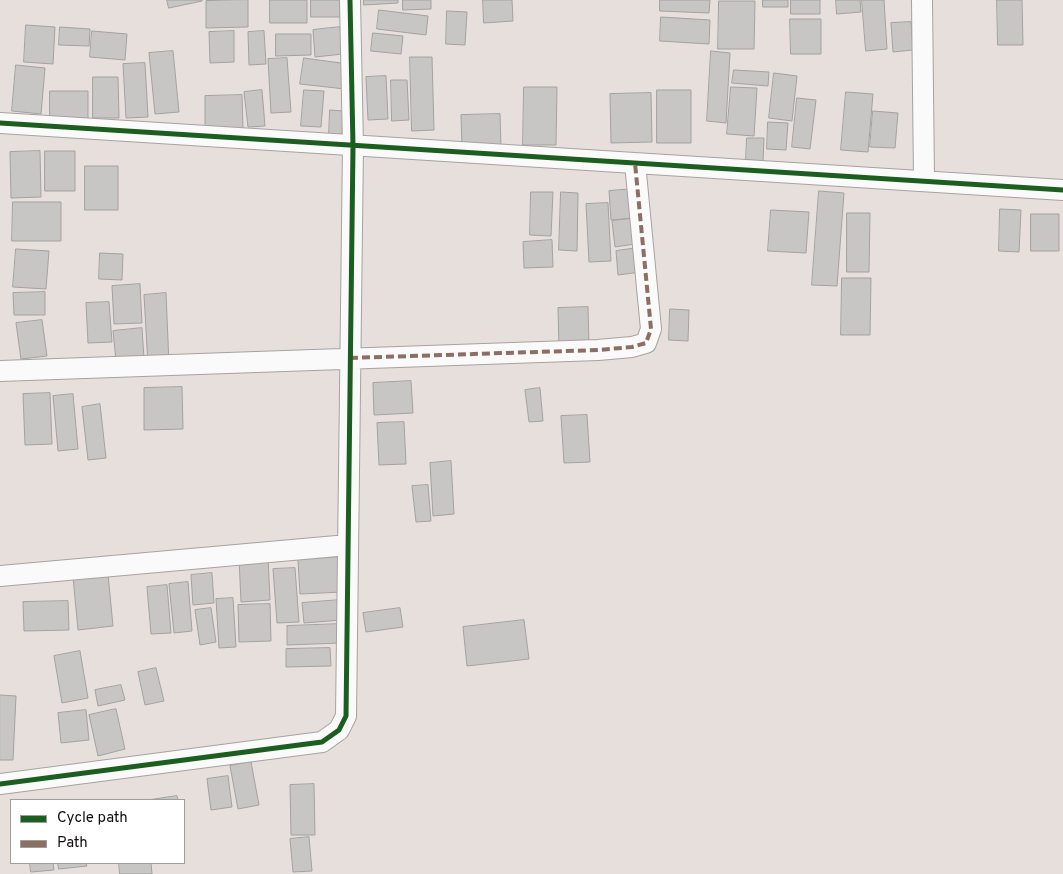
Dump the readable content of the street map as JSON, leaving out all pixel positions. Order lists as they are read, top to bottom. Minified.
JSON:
{"legend":["Cycle path","Path"]}
